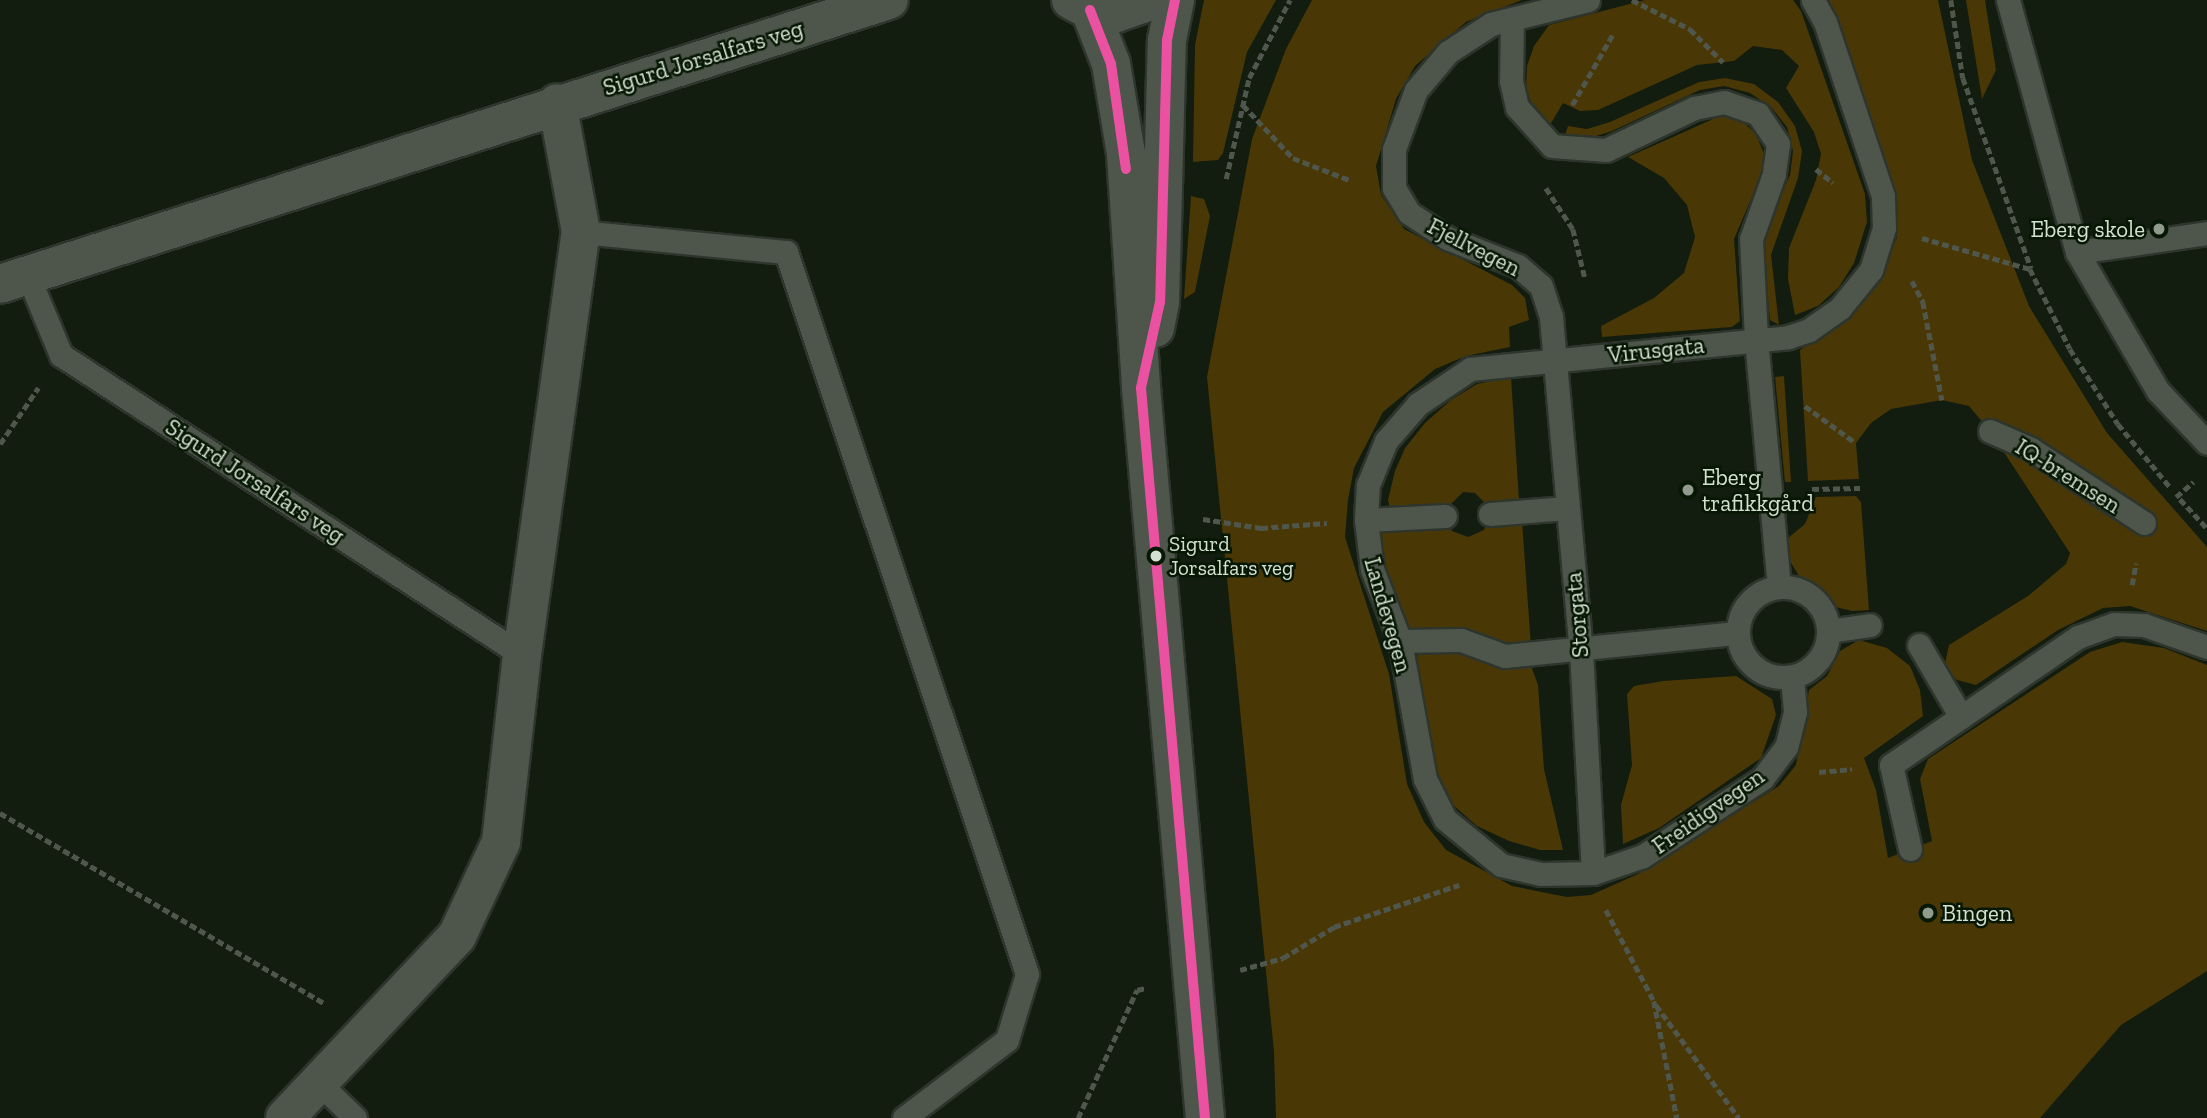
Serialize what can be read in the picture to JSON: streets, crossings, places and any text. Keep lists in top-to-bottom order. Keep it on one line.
{"streets":{"street":["Sigurd Jorsalfars veg"],"lane":["Fjellvegen","Virusgata","IQ-bremsen","Landevegen","Storgata","Freidigvegen"]},"crossings":[["Fjellvegen","Virusgata"],["Fjellvegen","Landevegen"],["Fjellvegen","Storgata"],["Virusgata","Landevegen"],["Virusgata","Storgata"],["Landevegen","Storgata"],["Landevegen","Freidigvegen"],["Storgata","Freidigvegen"]],"places":["Eberg skole","Eberg trafikkgård","Sigurd Jorsalfars veg","Bingen"]}
